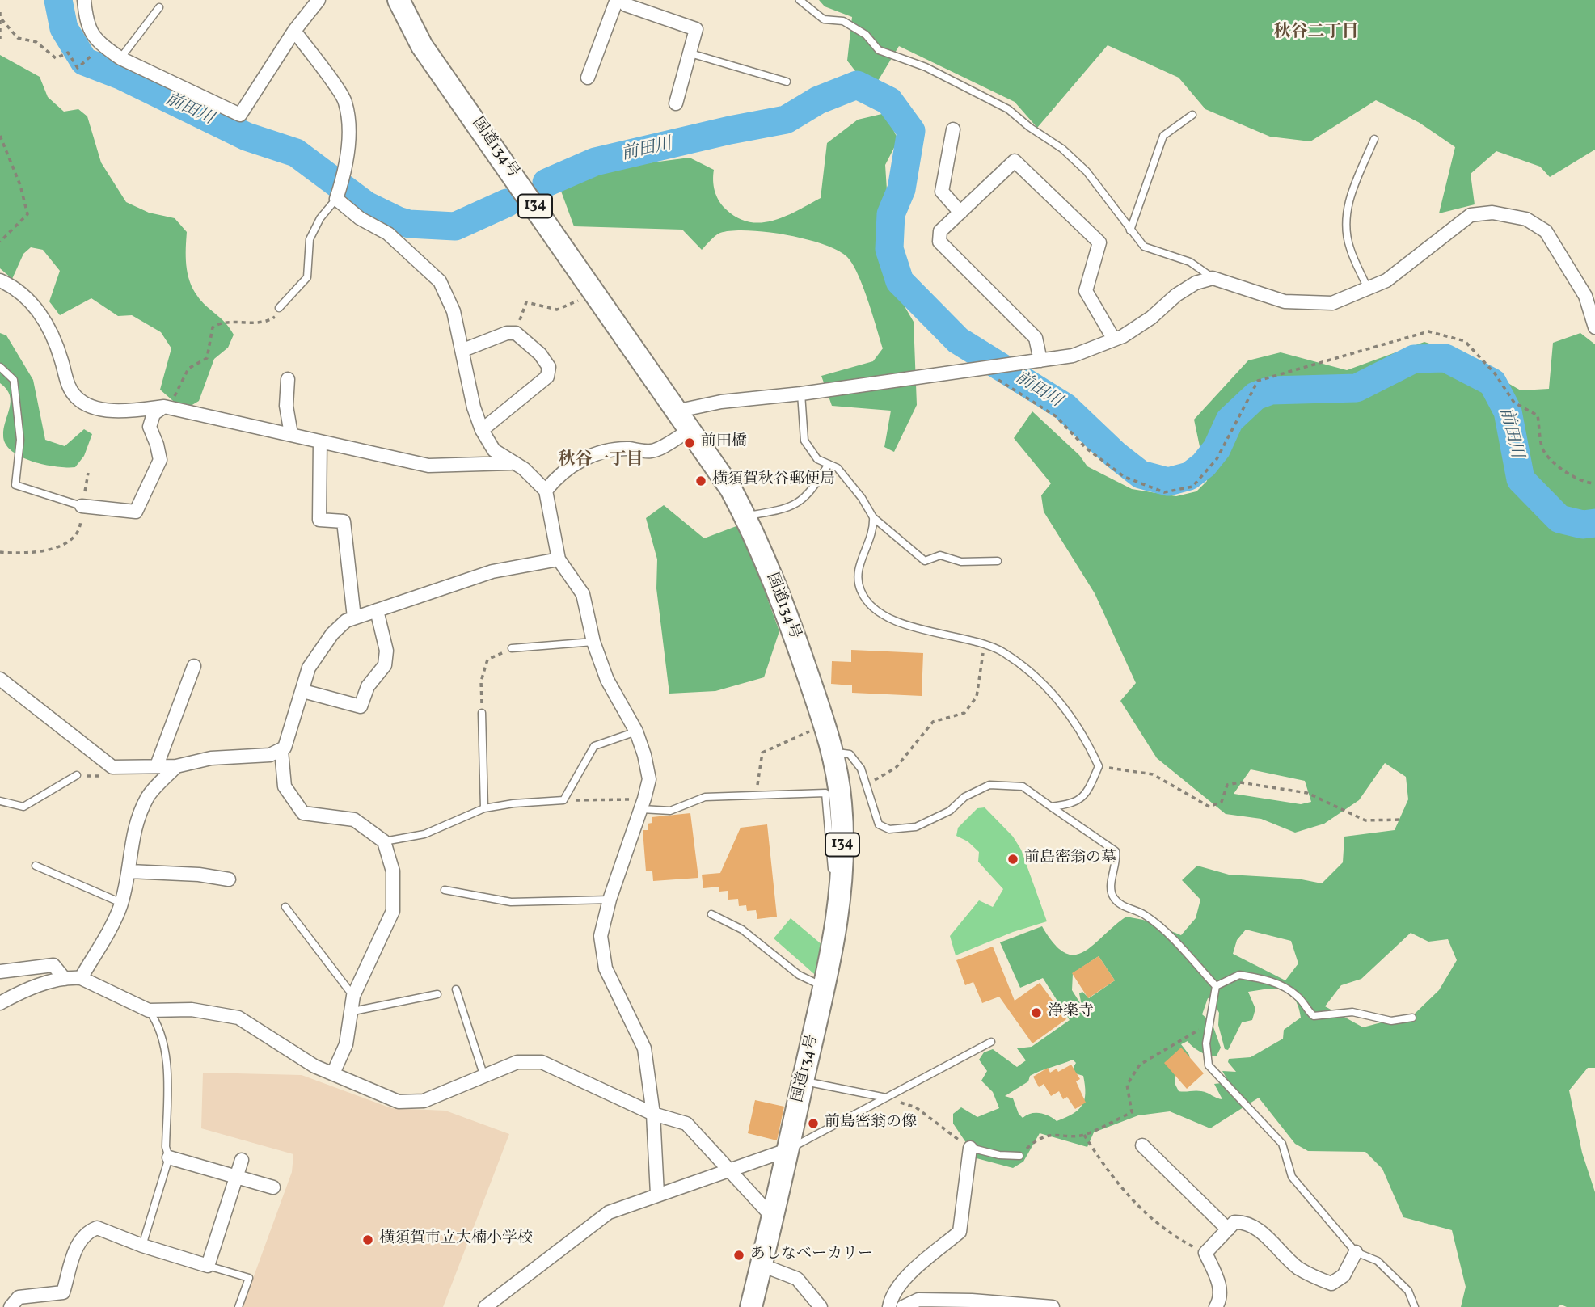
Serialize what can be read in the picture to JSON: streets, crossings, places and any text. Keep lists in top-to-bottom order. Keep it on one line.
{"streets":{"highway":["国道134号","134"]},"districts":["秋谷二丁目","秋谷一丁目"],"water":["前田川"],"places":["前田橋","横須賀秋谷郵便局","前島密翁の墓","浄楽寺","前島密翁の像","横須賀市立大楠小学校","あしなベーカリー"]}
